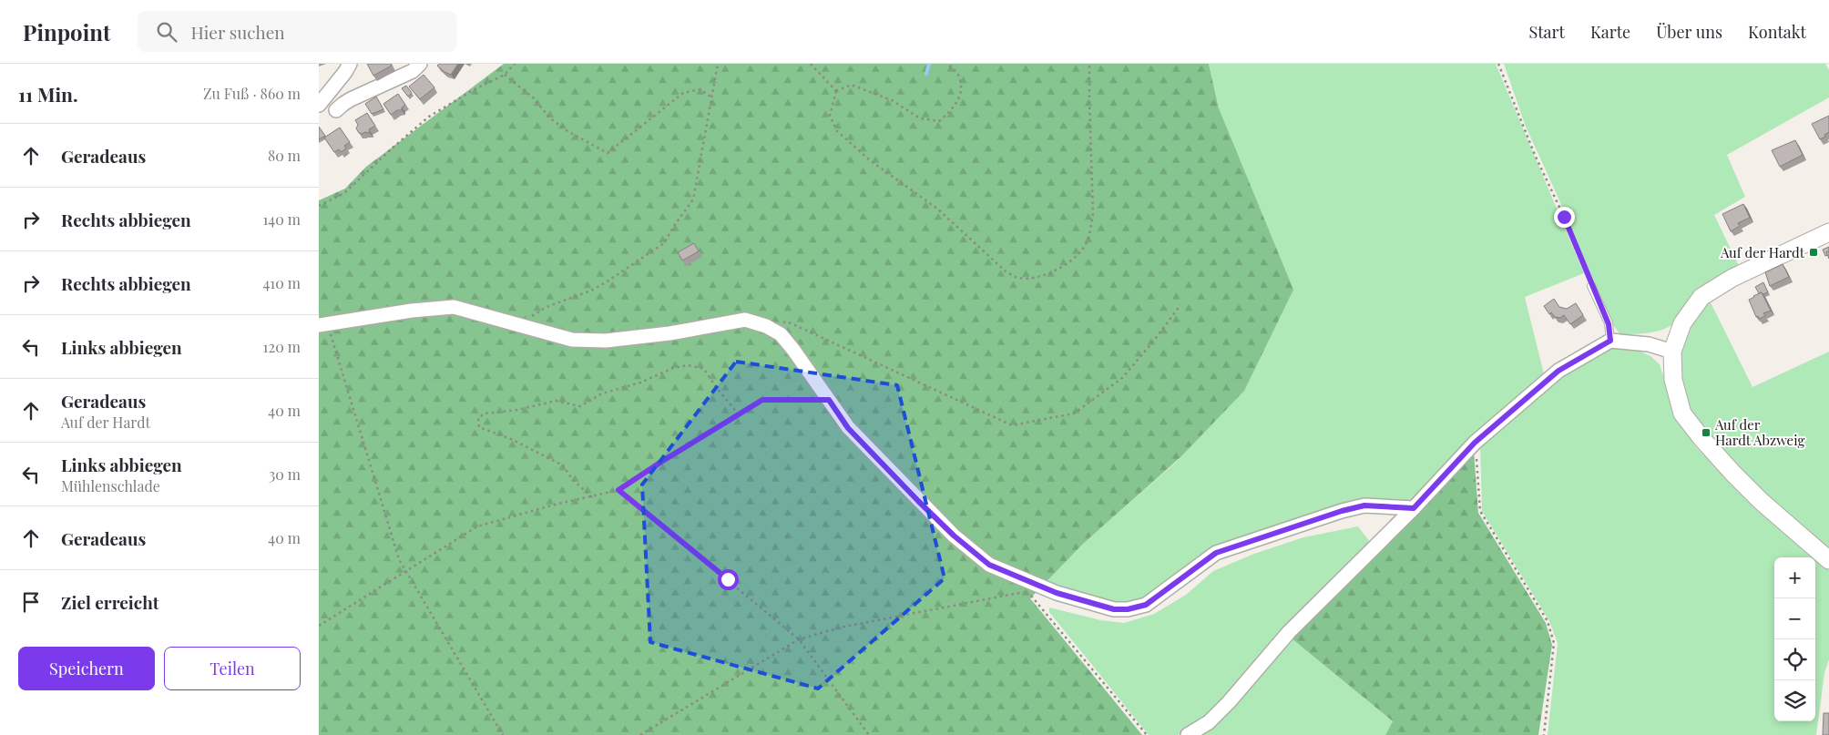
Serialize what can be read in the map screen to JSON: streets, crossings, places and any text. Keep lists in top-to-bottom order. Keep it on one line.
{"places":{"transit":["Auf der Hardt","Auf der Hardt Abzweig"]},"page":{"header":"Pinpoint","search":"Hier suchen","nav":["Start","Karte","Über uns","Kontakt"],"heading":["11 Min.","Zu Fuß · 860 m"],"list":[["Geradeaus","80 m"],["Rechts abbiegen","140 m"],["Rechts abbiegen","410 m"],["Links abbiegen","120 m"],["Geradeaus","Auf der Hardt","40 m"],["Links abbiegen","Mühlenschlade","30 m"],["Geradeaus","40 m"],"Ziel erreicht"],"map_buttons":["+","−"],"buttons":["Speichern","Teilen"]}}
